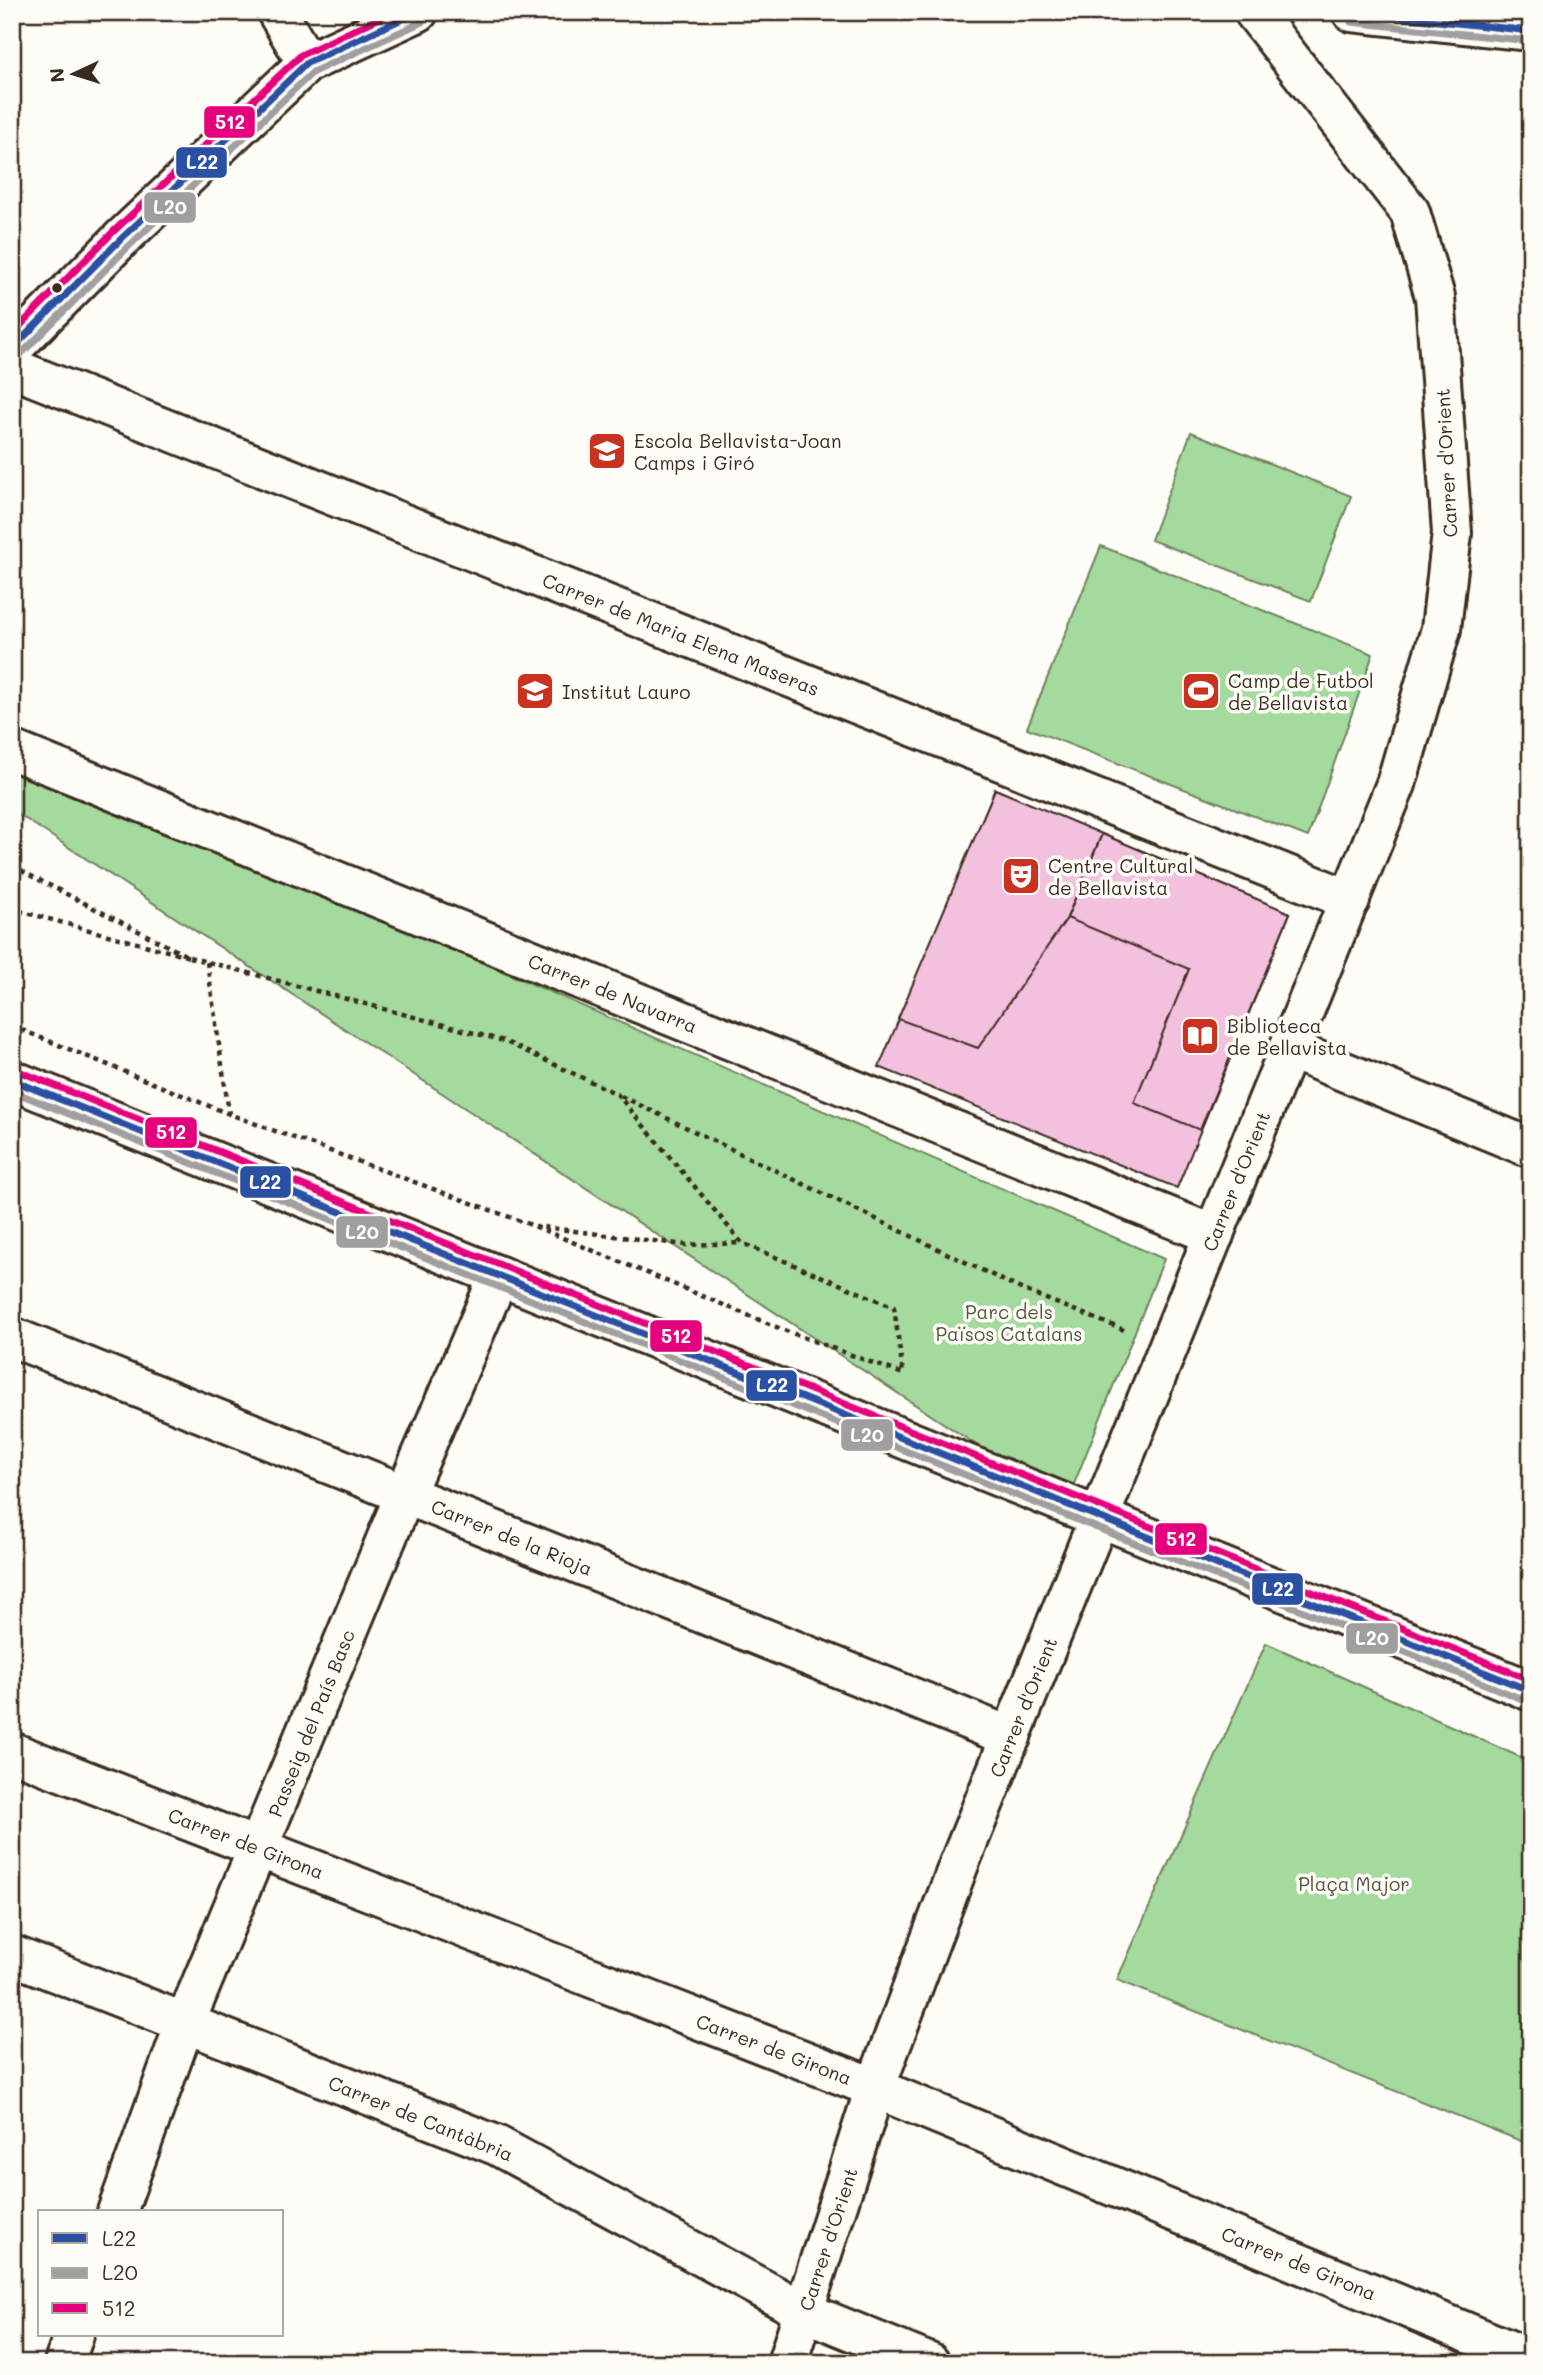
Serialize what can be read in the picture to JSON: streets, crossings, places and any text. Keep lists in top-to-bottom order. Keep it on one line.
{"streets":{"street":["Carrer d'Orient","Carrer de Maria Elena Maseras","Carrer de Navarra","Carrer de la Rioja","Passeig del País Basc","Carrer de Girona","Carrer de Cantàbria"]},"crossings":[["Carrer d'Orient","Carrer de Maria Elena Maseras"],["Carrer d'Orient","Carrer de Navarra"],["Carrer d'Orient","Carrer de la Rioja"],["Carrer d'Orient","Carrer de Girona"],["Carrer d'Orient","Carrer de Cantàbria"],["Carrer de la Rioja","Passeig del País Basc"],["Passeig del País Basc","Carrer de Girona"],["Passeig del País Basc","Carrer de Cantàbria"]],"parks":["Parc dels Països Catalans","Plaça Major"],"places":{"school or university":["Escola Bellavista-Joan Camps i Giró","Institut Lauro"],"sports":["Camp de Futbol de Bellavista"],"theatre":["Centre Cultural de Bellavista"],"library":["Biblioteca de Bellavista"]},"lines":["transit line L22","transit line 512","transit line L20"],"legend":["L22","L20","512"],"north":"left"}
